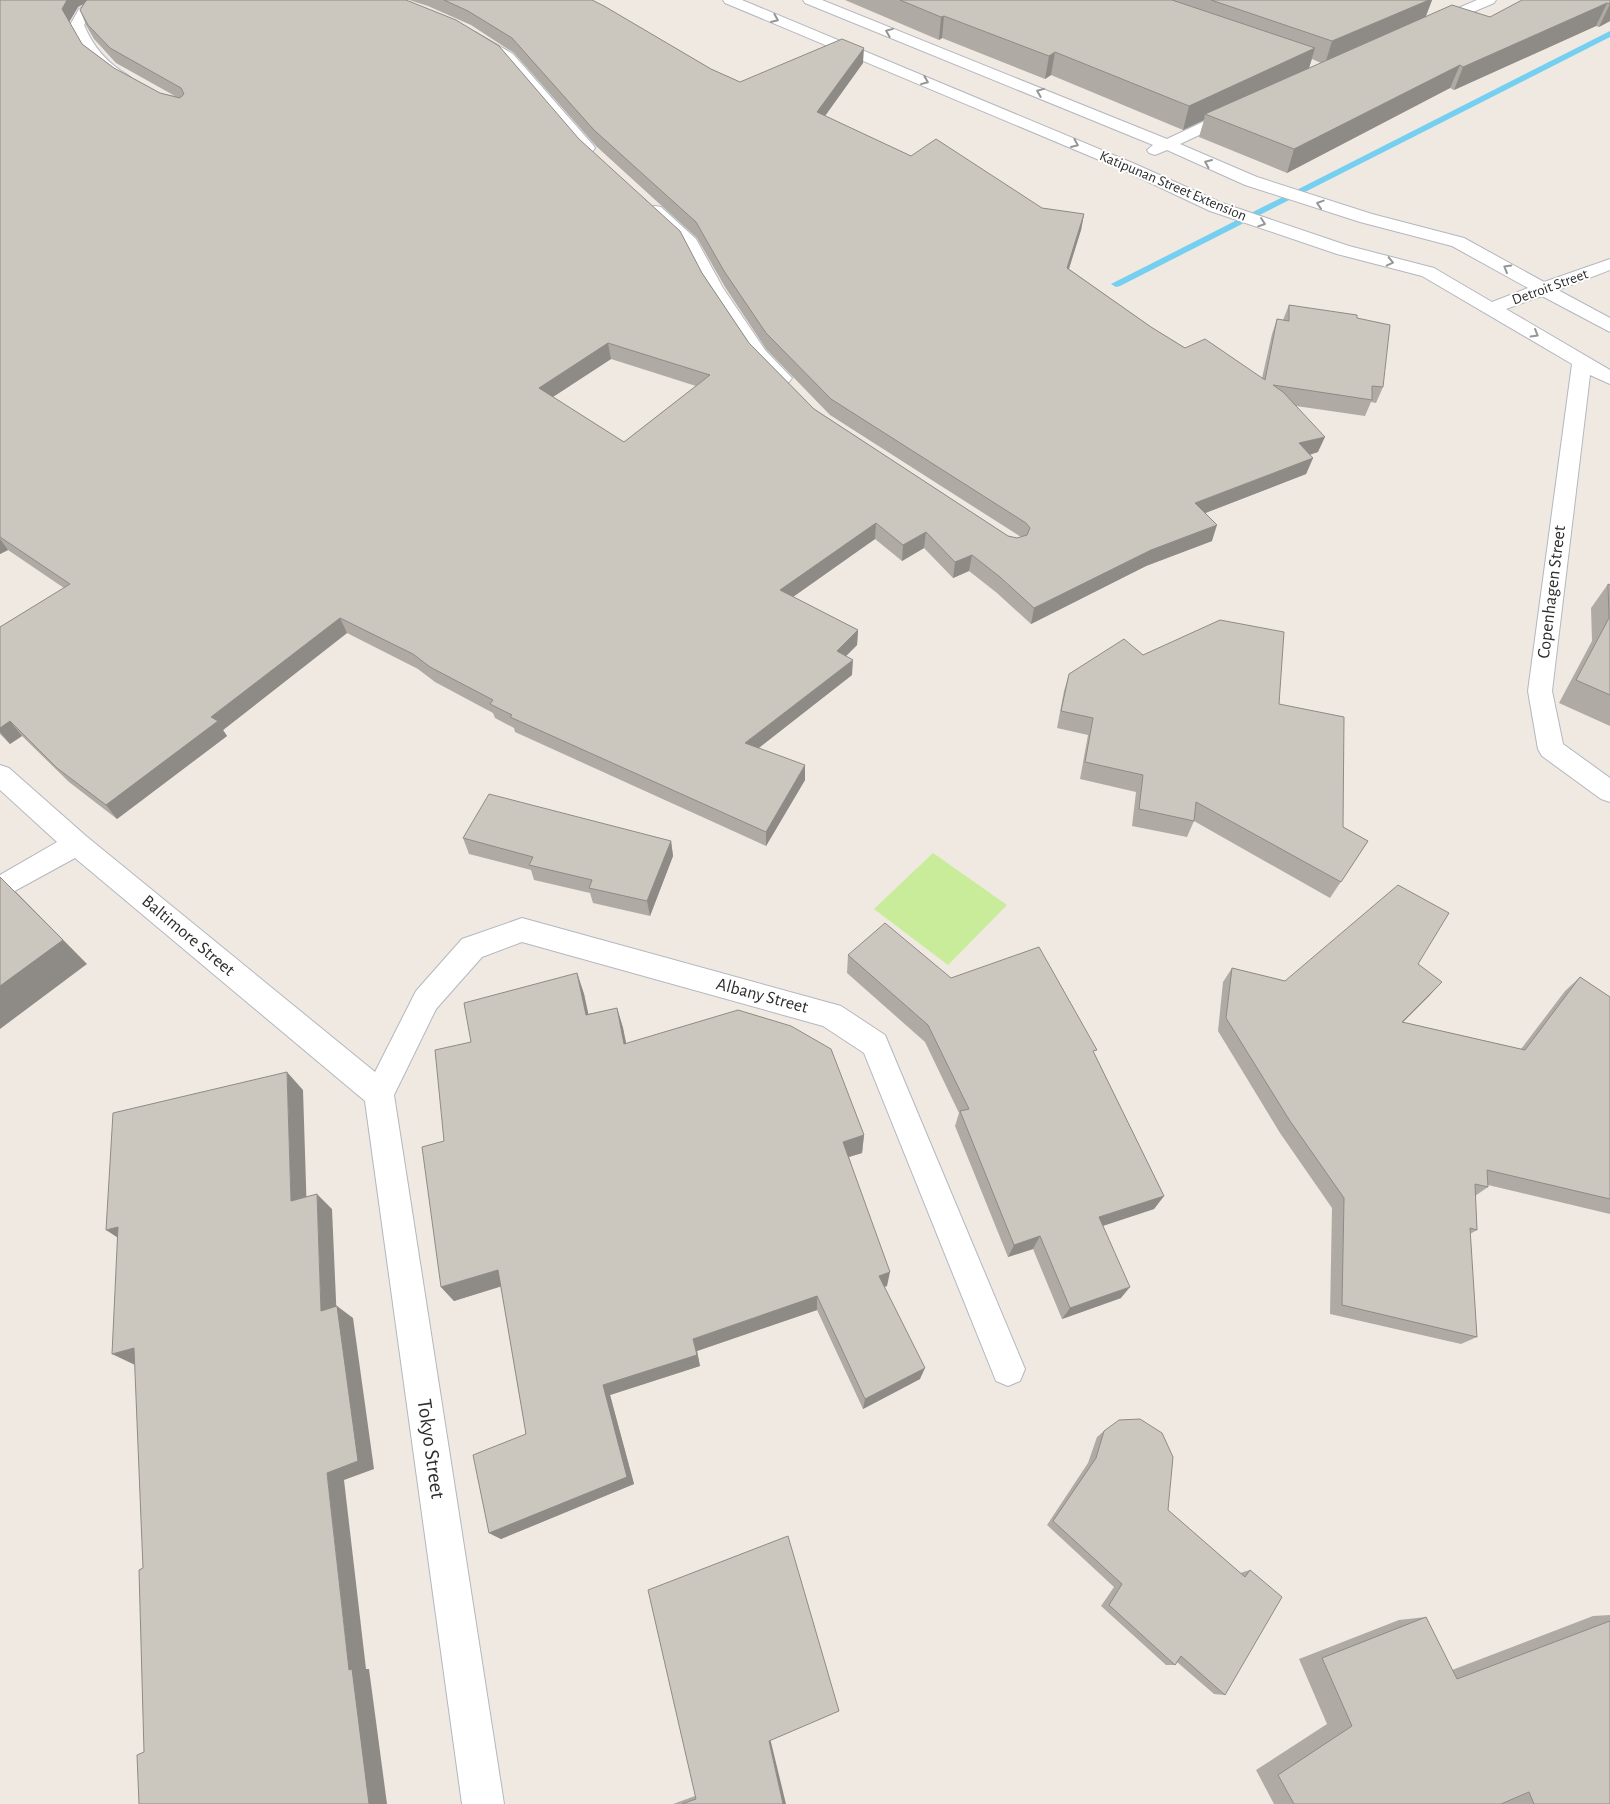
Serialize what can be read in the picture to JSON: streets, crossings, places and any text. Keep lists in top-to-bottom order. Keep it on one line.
{"streets":{"street":["Katipunan Street Extension","Detroit Street","Copenhagen Street","Baltimore Street","Albany Street","Tokyo Street"]},"crossings":[["Katipunan Street Extension","Detroit Street"],["Katipunan Street Extension","Copenhagen Street"],["Baltimore Street","Albany Street"],["Baltimore Street","Tokyo Street"],["Albany Street","Tokyo Street"]]}
